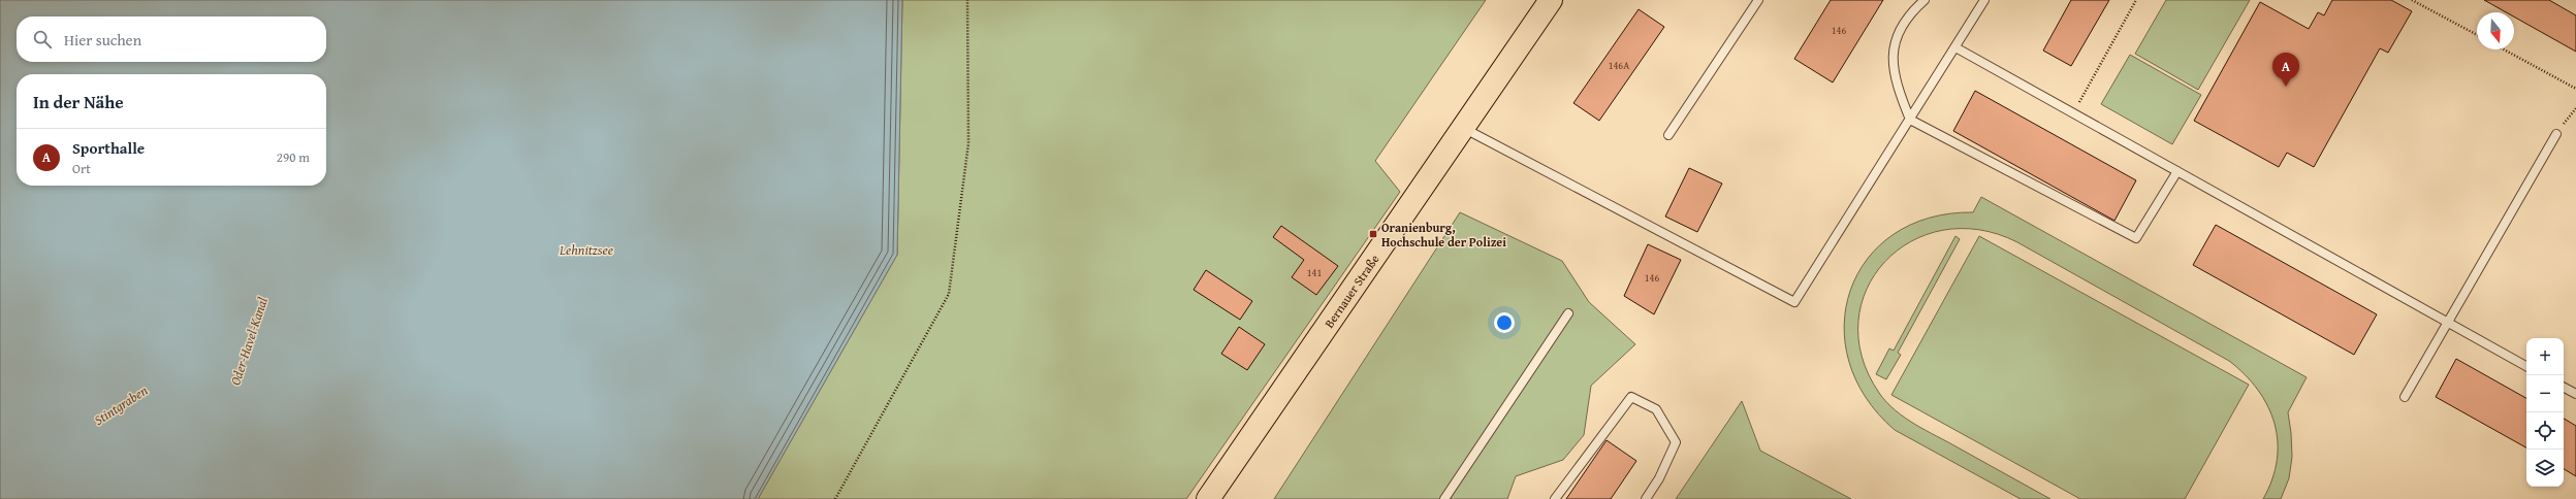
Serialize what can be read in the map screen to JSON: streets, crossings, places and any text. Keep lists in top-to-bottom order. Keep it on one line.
{"streets":{"main road":["Bernauer Straße"]},"water":["Lehnitzsee","Oder-Havel-Kanal","Stintgraben"],"places":{"transit":["Oranienburg, Hochschule der Polizei"]},"house_numbers":["146","146A","141","146"],"north":"bottom","page":{"search":"Hier suchen","pins":"A","heading":"In der Nähe","list":[{"mark":"A","name":"Sporthalle","note":"Ort","value":"290 m"}],"map_buttons":["+","−"]}}
